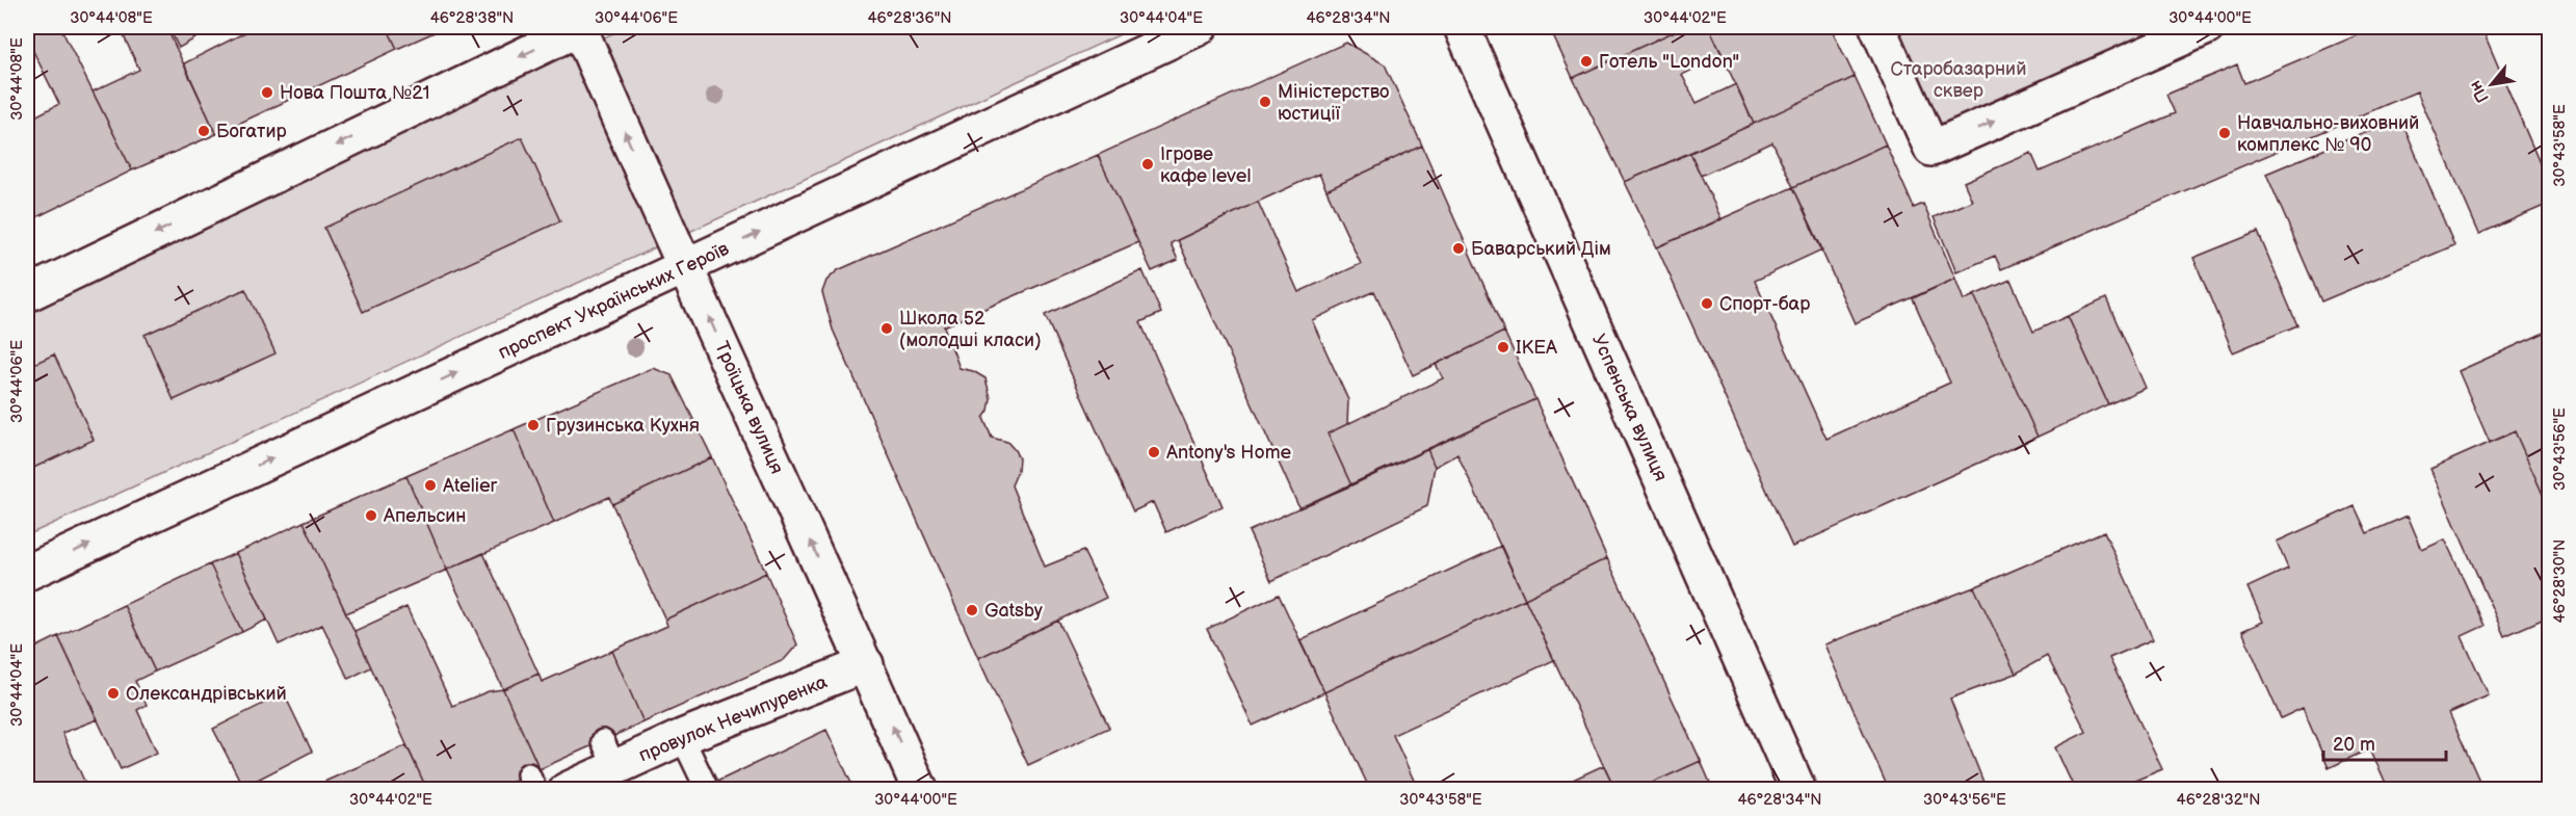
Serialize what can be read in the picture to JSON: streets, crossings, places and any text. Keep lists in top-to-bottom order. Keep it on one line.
{"streets":{"street":["проспект Українських Героїв","Троїцька вулиця","Успенська вулиця","провулок Нечипуренка"]},"crossings":[["проспект Українських Героїв","Троїцька вулиця"],["Троїцька вулиця","провулок Нечипуренка"]],"one_way":["Троїцька вулиця"],"parks":["Старобазарний сквер"],"places":["Готель \"London\"","Нова Пошта №21","Міністерство юстиції","Богатир","Навчально-виховний комплекс № 90","Ігрове кафе level","Баварський Дім","Спорт-бар","Школа 52 (молодші класи)","IKEA","Грузинська Кухня","Antony's Home","Atelier","Апельсин","Gatsby","Олександрівський"],"scale_bar":"20 m","north":"bottom left","coordinates":["30°44'08\"E","46°28'38\"N","30°44'06\"E","46°28'36\"N","30°44'04\"E","46°28'34\"N","30°44'02\"E","30°44'00\"E","30°43'58\"E","30°43'56\"E","46°28'30\"N","46°28'32\"N"]}
